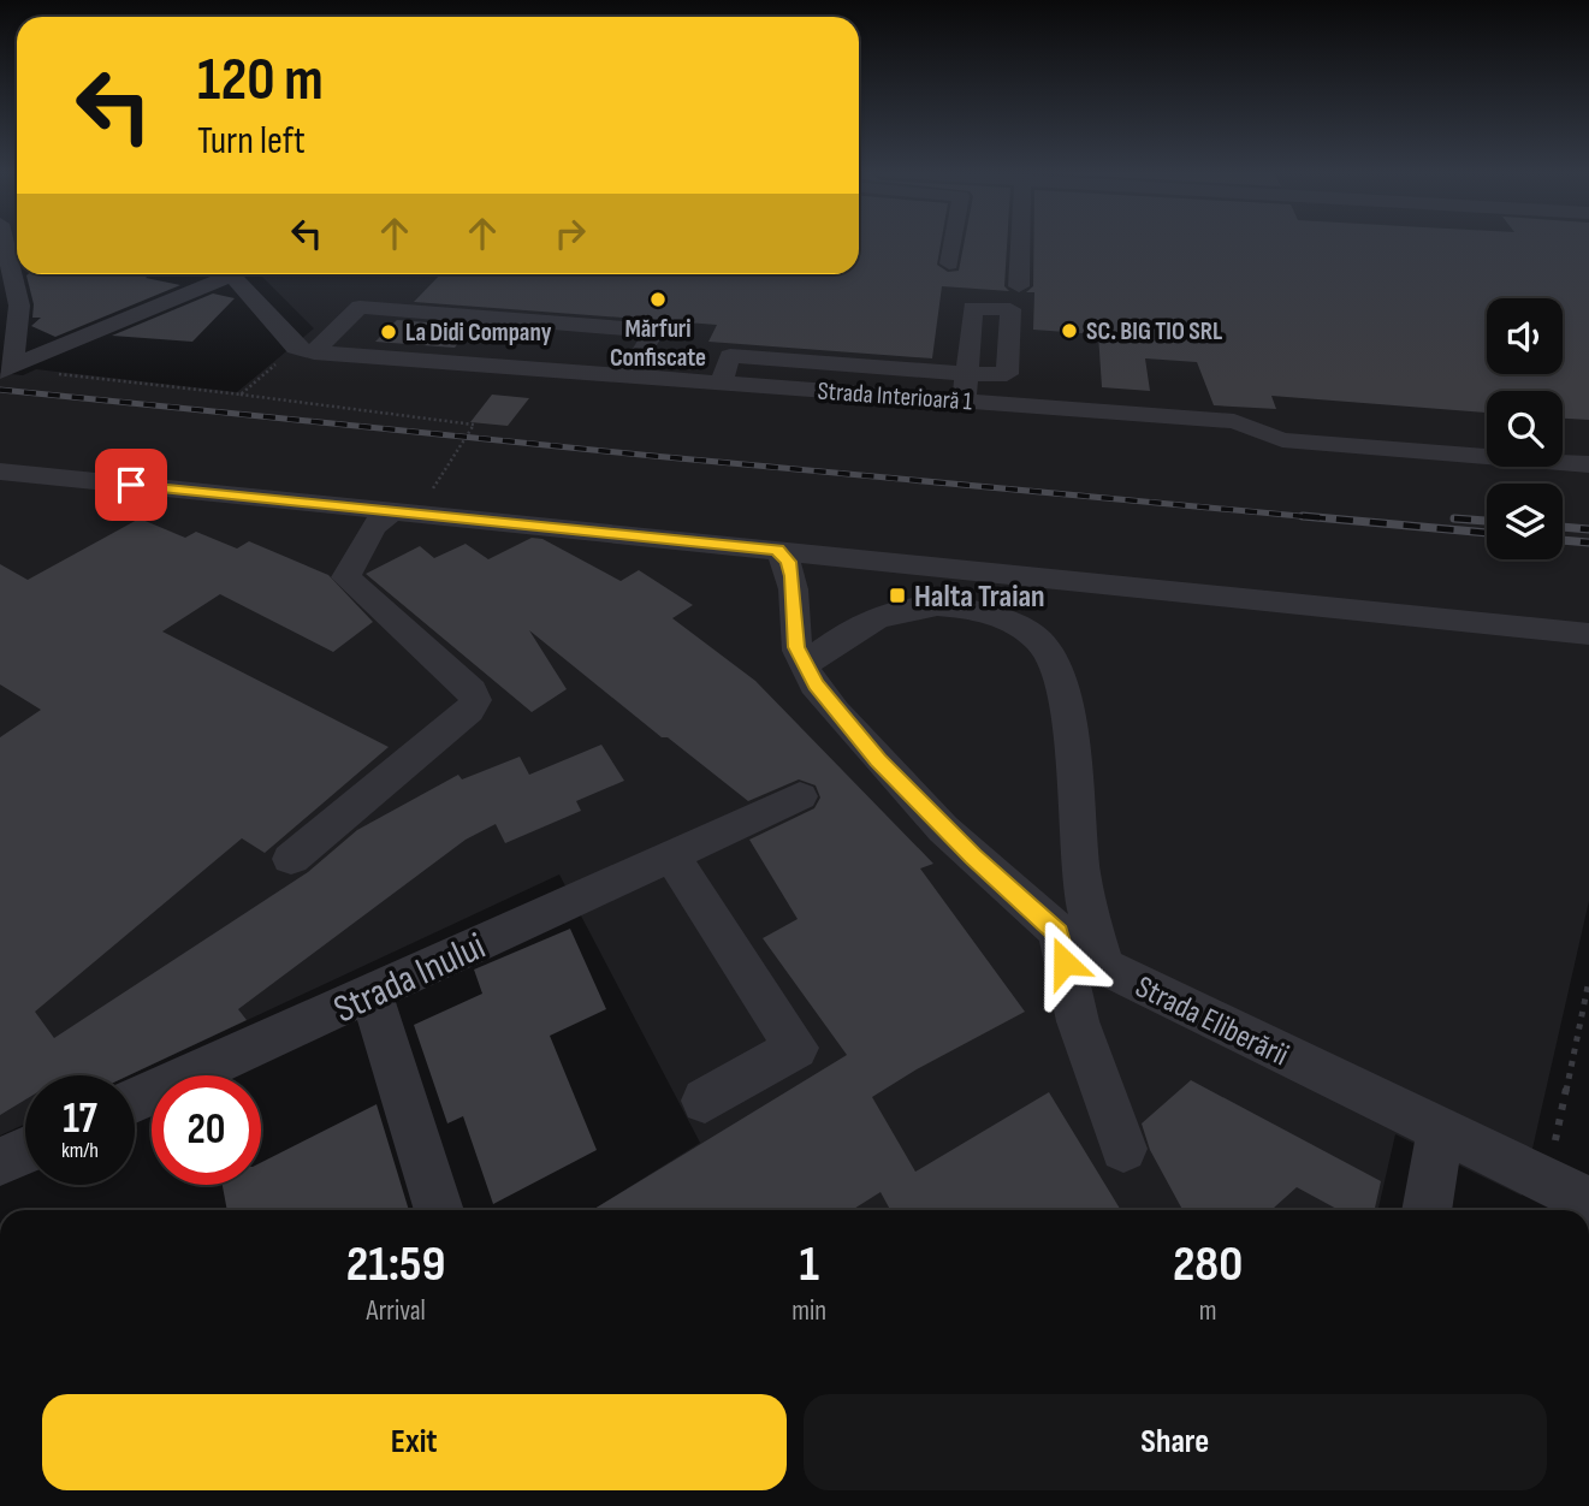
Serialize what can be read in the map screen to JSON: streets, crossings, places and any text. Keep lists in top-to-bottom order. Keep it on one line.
{"streets":{"street":["Strada Interioară 1","Strada Inului","Strada Eliberării"]},"places":{"other":["Mărfuri Confiscate","SC. BIG TIO SRL","La Didi Company"],"transit":["Halta Traian"]},"page":{"turn":["120 m","Turn left"],"speed":"17 km/h","limit":"20","eta":["21:59","Arrival","1","min","280","m"],"buttons":["Exit","Share"]}}
